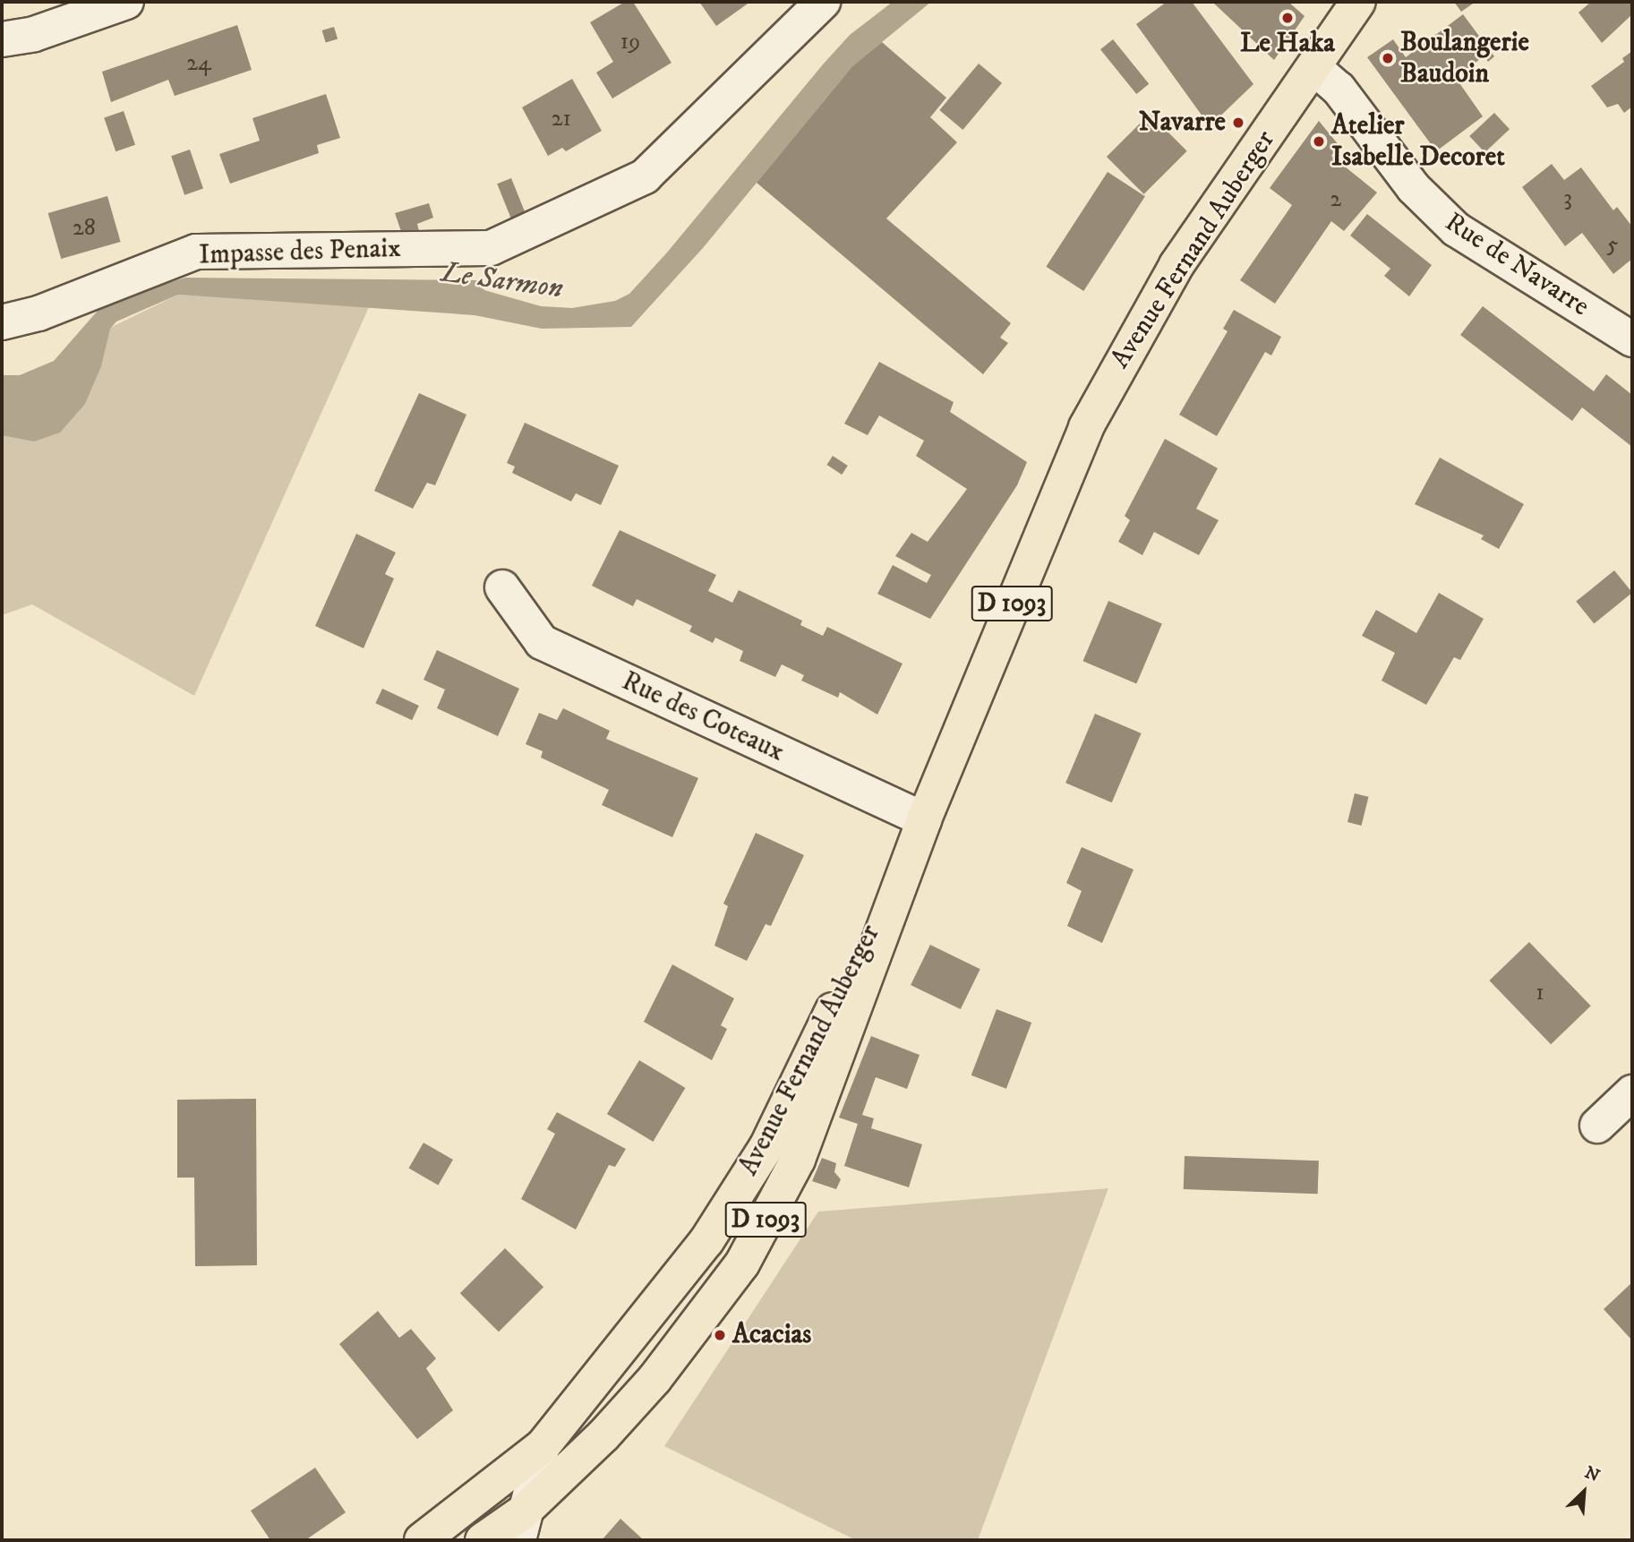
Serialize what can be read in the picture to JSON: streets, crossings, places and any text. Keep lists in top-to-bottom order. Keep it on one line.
{"streets":{"main road":["Avenue Fernand Auberger","D 1093"],"street":["Impasse des Penaix","Rue de Navarre","Rue des Coteaux"]},"crossings":[["Avenue Fernand Auberger","Rue de Navarre"],["Avenue Fernand Auberger","D 1093"],["Avenue Fernand Auberger","Rue des Coteaux"],["Rue de Navarre","D 1093"]],"water":["Le Sarmon"],"places":["Le Haka","Boulangerie Baudoin","Navarre","Atelier Isabelle Decoret","Acacias"],"house_numbers":["19","24","21","3","2","28","5","1"],"north":"top right"}
